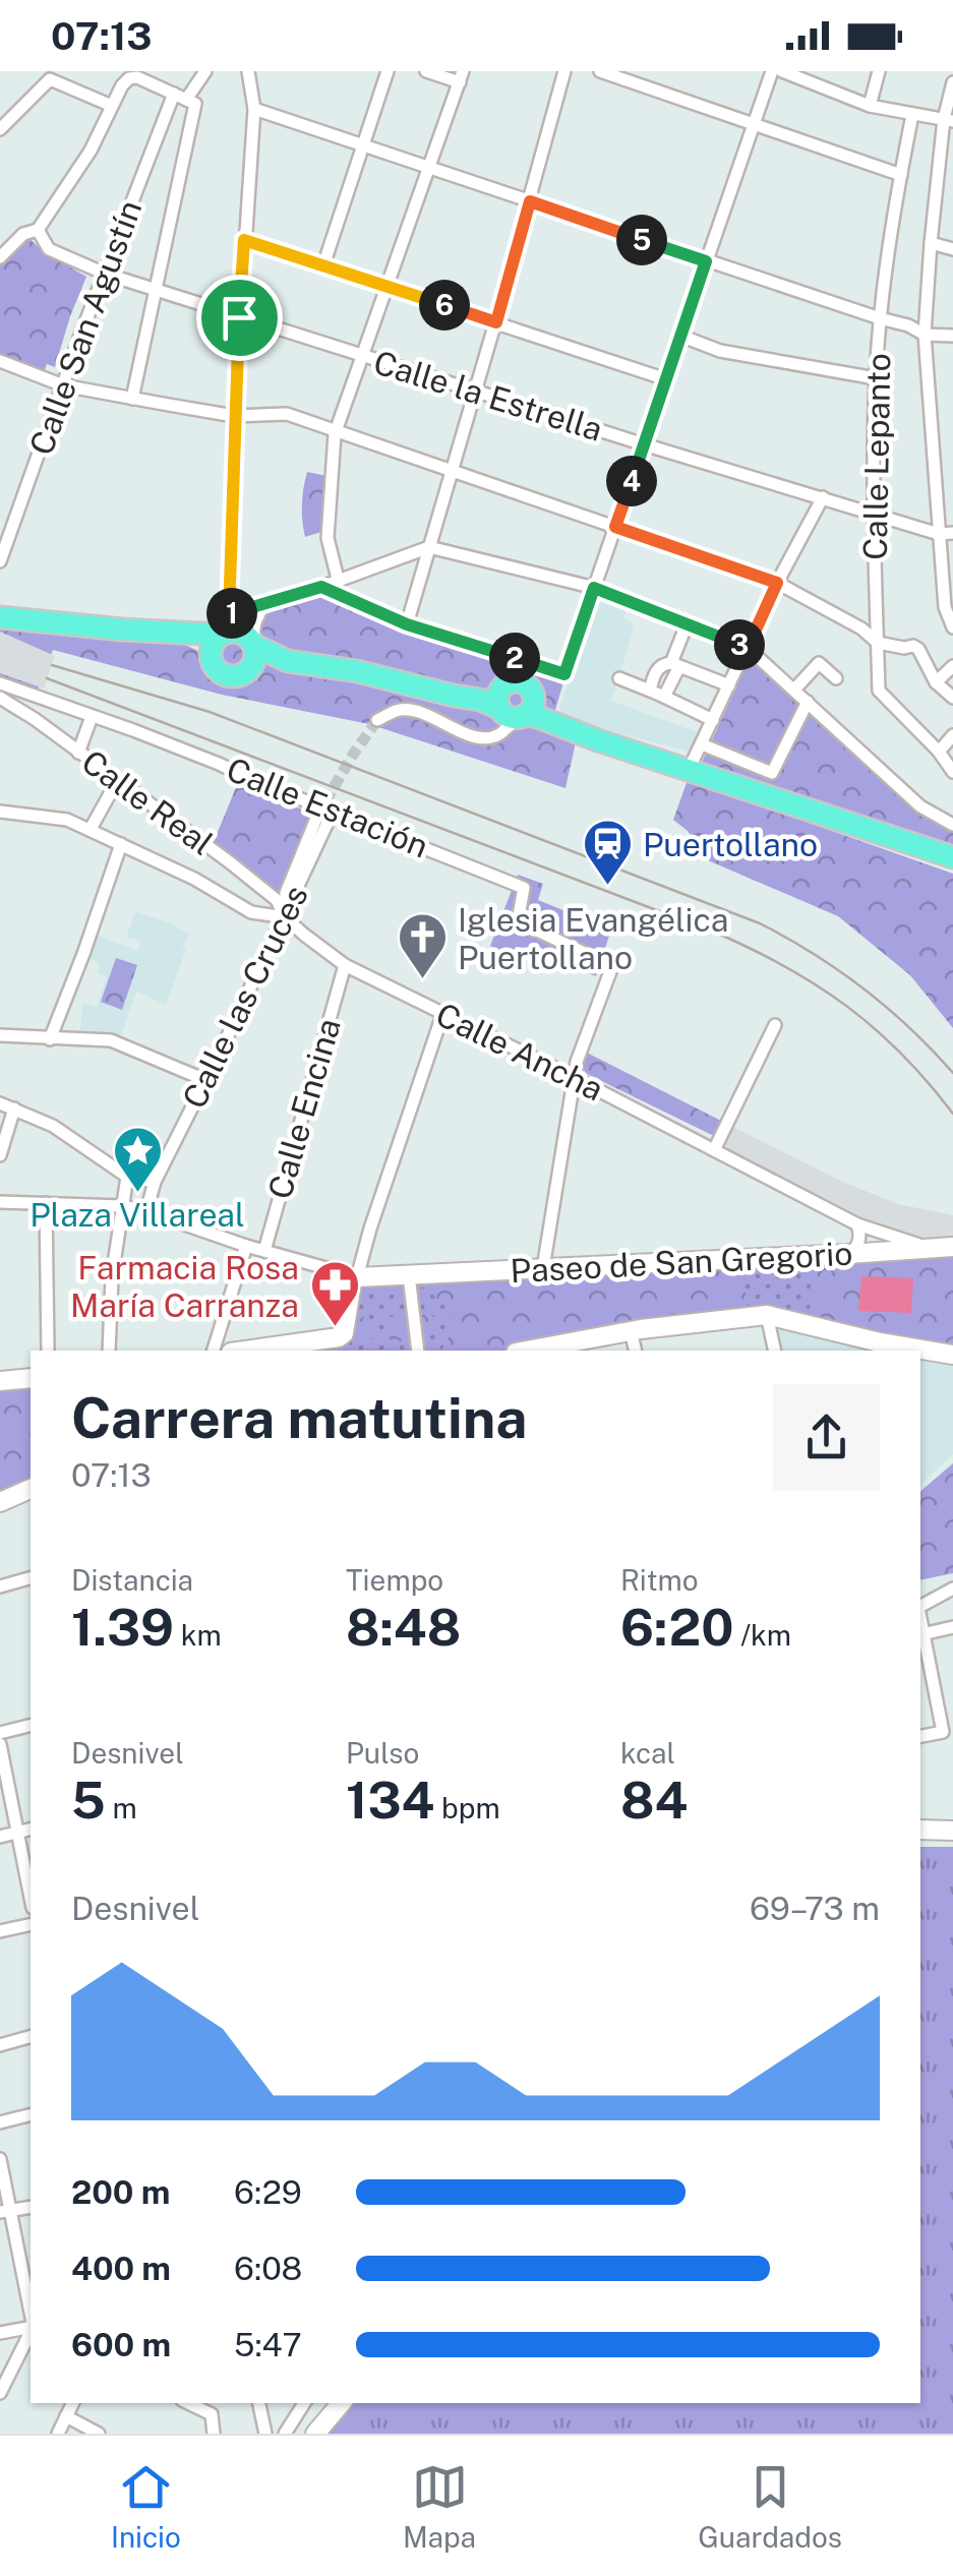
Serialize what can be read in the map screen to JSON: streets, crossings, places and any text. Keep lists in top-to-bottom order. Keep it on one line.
{"streets":{"main road":["Paseo de San Gregorio"],"street":["Calle San Agustín","Calle la Estrella","Calle Lepanto","Calle Real","Calle Estación","Calle las Cruces","Calle Ancha","Calle Encina"]},"crossings":[["Calle San Agustín","Calle la Estrella"],["Calle la Estrella","Calle Lepanto"],["Calle Real","Calle las Cruces"],["Calle Real","Calle Ancha"],["Calle Estación","Calle las Cruces"],["Calle Estación","Calle Ancha"],["Calle las Cruces","Calle Ancha"],["Calle Ancha","Calle Encina"],["Calle Ancha","Paseo de San Gregorio"]],"places":{"station":["Puertollano"],"church":["Iglesia Evangélica Puertollano"],"place":["Plaza Villareal"],"pharmacy":["Farmacia Rosa María Carranza"]},"page":{"status":"07:13","pins":["5","6","4","1","3","2"],"heading":["Carrera matutina","07:13"],"stats":[["Distancia","1.39 km"],["Tiempo","8:48"],["Ritmo","6:20 /km"],["Desnivel","5 m"],["Pulso","134 bpm"],["kcal","84"]],"chart":["Desnivel","69–73 m"],"list":[{"name":"200 m","note":"6:29"},{"name":"400 m","note":"6:08"},{"name":"600 m","note":"5:47"}],"tabs":["Inicio","Mapa","Guardados"]}}
